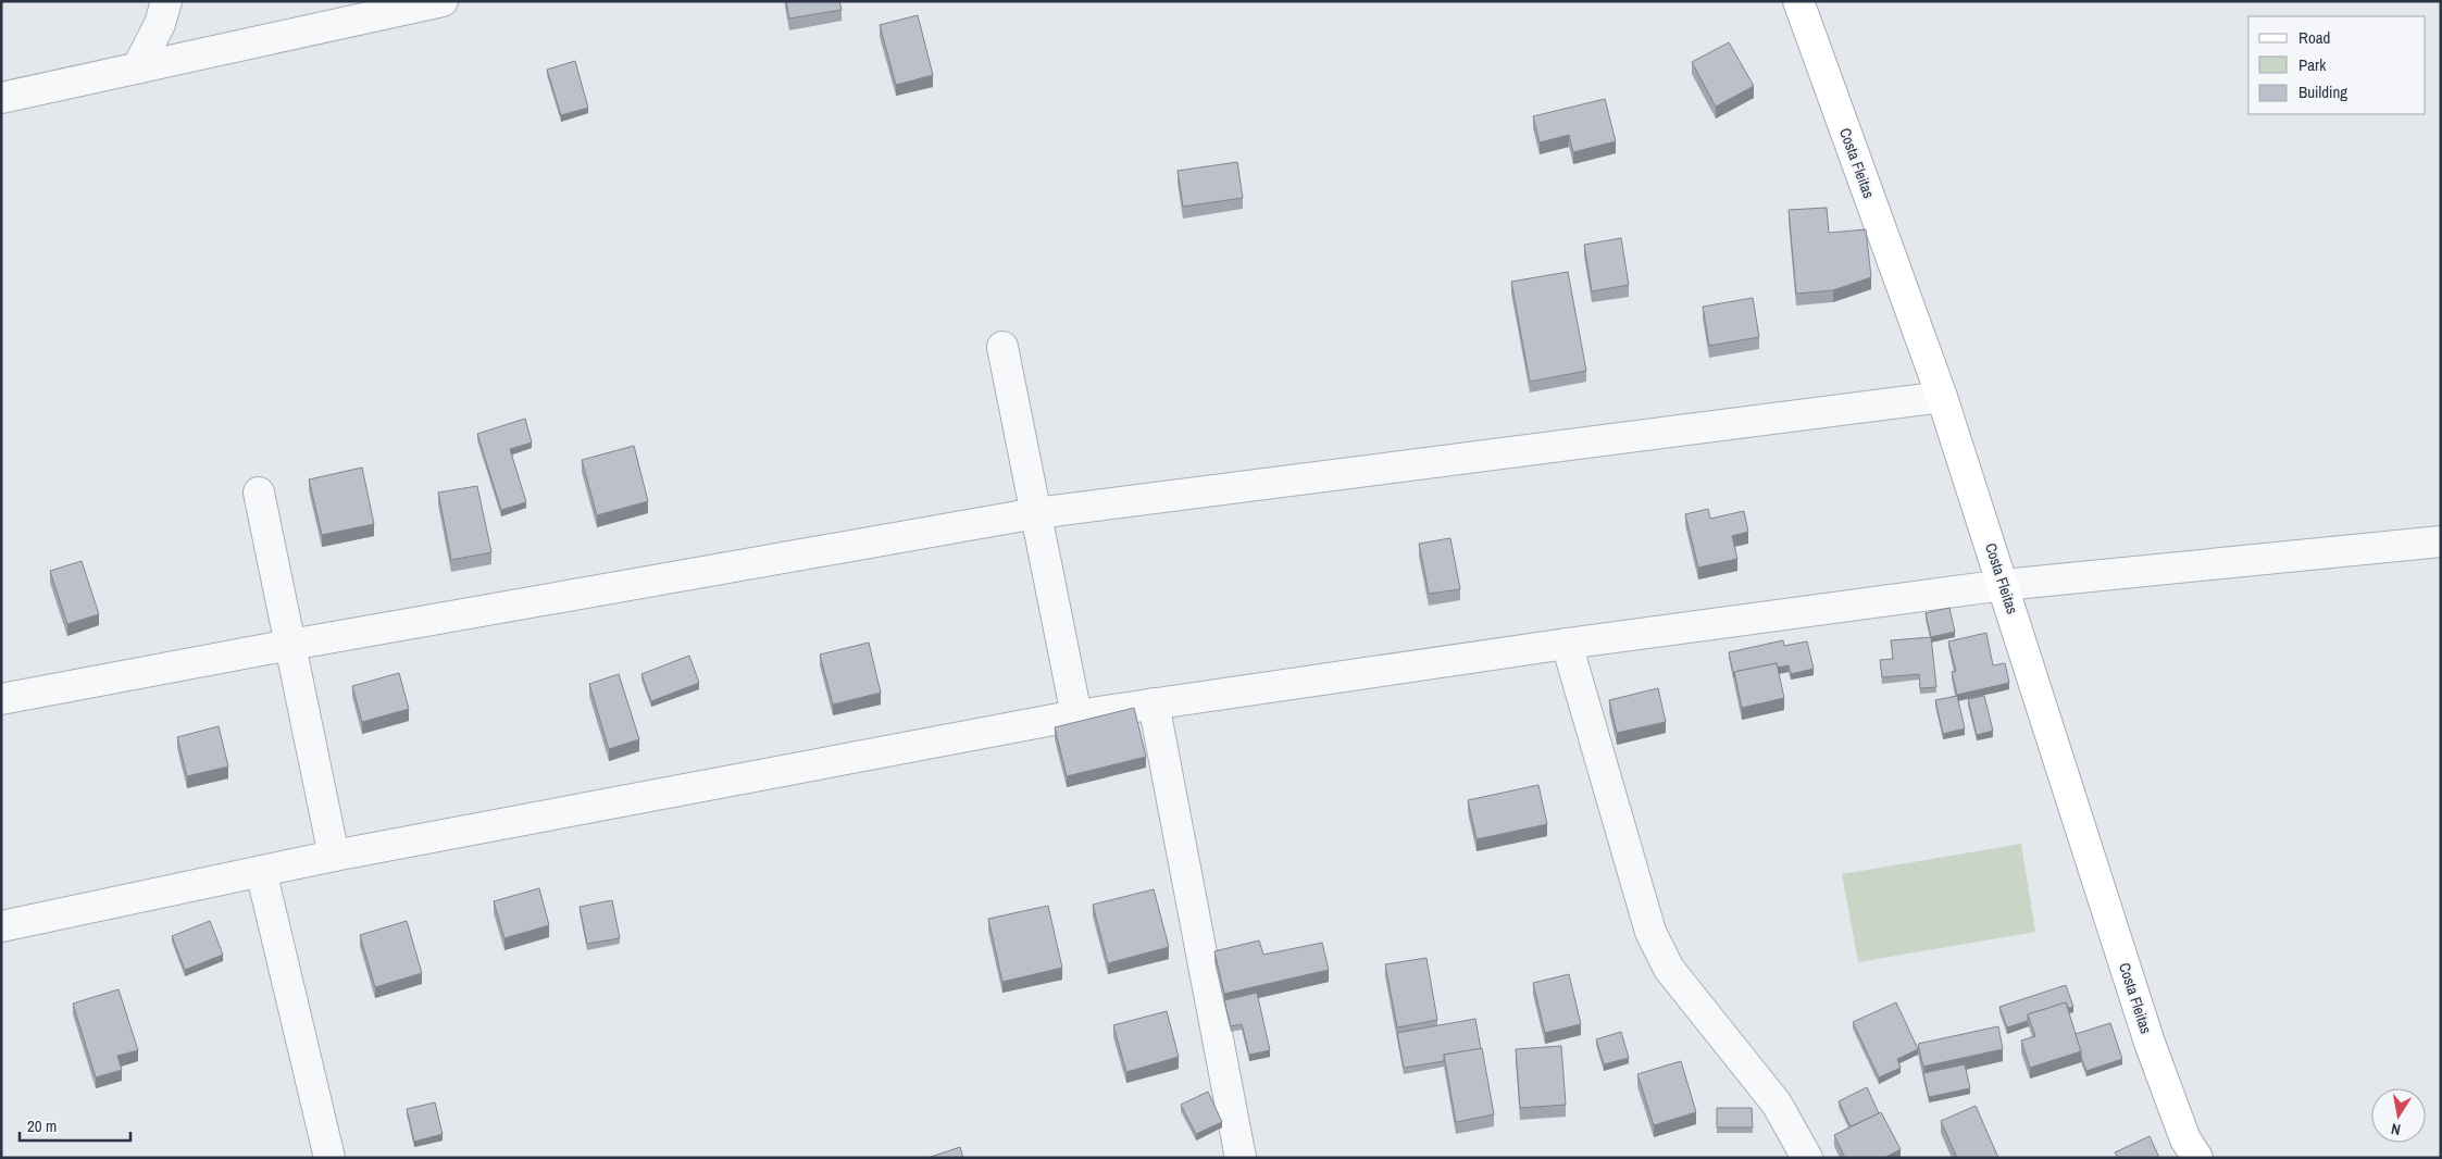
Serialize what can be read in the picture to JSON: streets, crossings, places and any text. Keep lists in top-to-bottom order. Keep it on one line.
{"streets":{"main road":["Costa Fleitas"]},"legend":["Road","Park","Building"],"scale_bar":"20 m","north":"bottom"}
